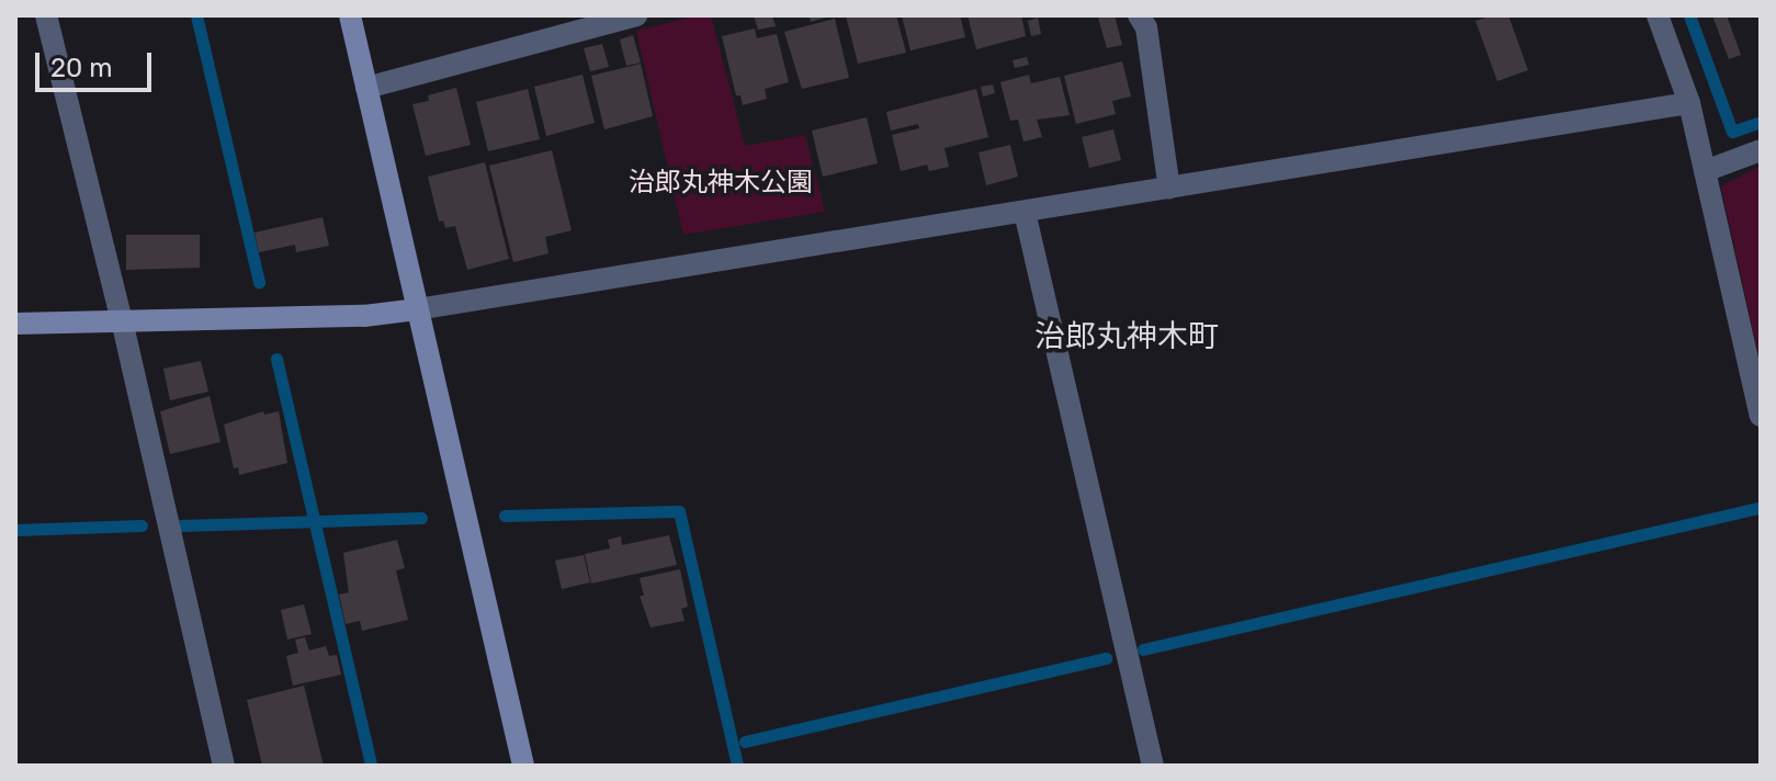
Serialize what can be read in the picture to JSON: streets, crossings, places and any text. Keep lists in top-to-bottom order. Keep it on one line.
{"districts":["治郎丸神木町"],"parks":["治郎丸神木公園"],"scale_bar":"20 m"}
